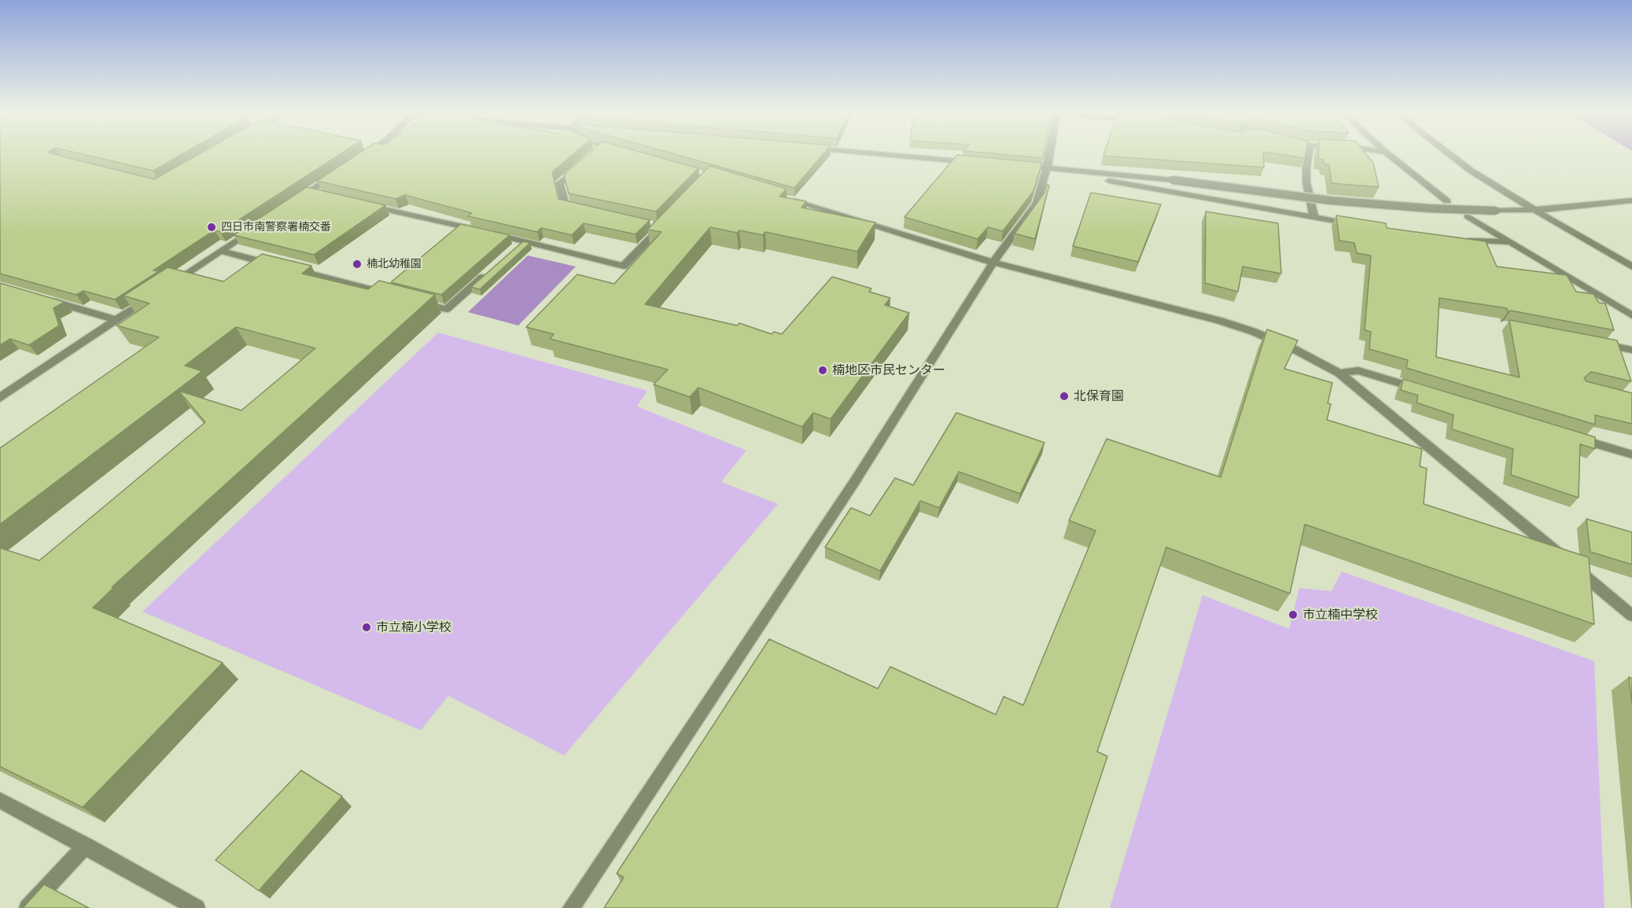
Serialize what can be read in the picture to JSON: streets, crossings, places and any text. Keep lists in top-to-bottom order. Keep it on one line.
{"places":["四日市南警察署楠交番","楠北幼稚園","楠地区市民センター","北保育園","市立楠中学校","市立楠小学校"]}
